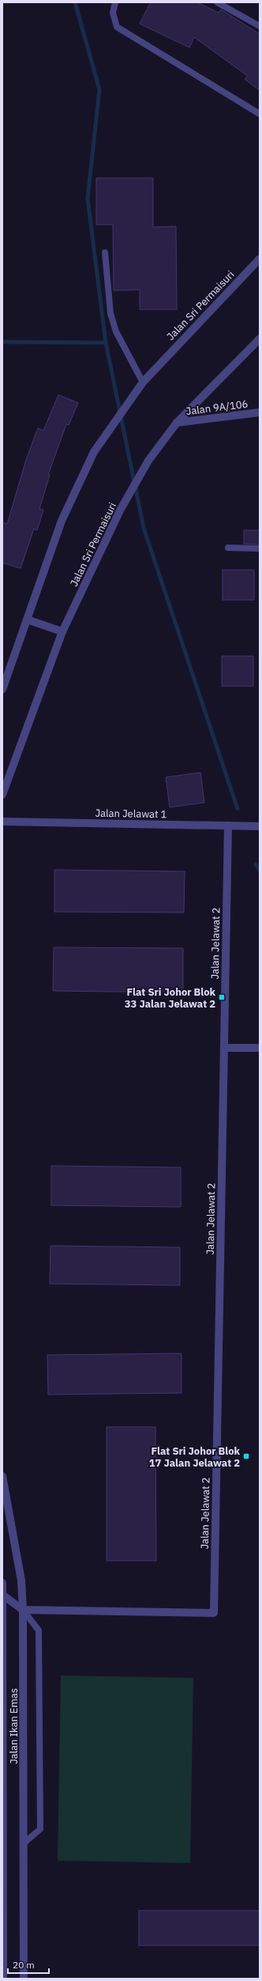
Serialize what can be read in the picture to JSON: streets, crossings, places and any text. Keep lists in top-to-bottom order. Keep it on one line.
{"streets":{"street":["Jalan Sri Permaisuri","Jalan 9A/106","Jalan Jelawat 1","Jalan Jelawat 2","Jalan Ikan Emas"]},"crossings":[["Jalan Sri Permaisuri","Jalan 9A/106"],["Jalan Jelawat 1","Jalan Jelawat 2"],["Jalan Jelawat 2","Jalan Ikan Emas"]],"places":{"transit":["Flat Sri Johor Blok 33 Jalan Jelawat 2","Flat Sri Johor Blok 17 Jalan Jelawat 2"]},"scale_bar":"20 m"}
